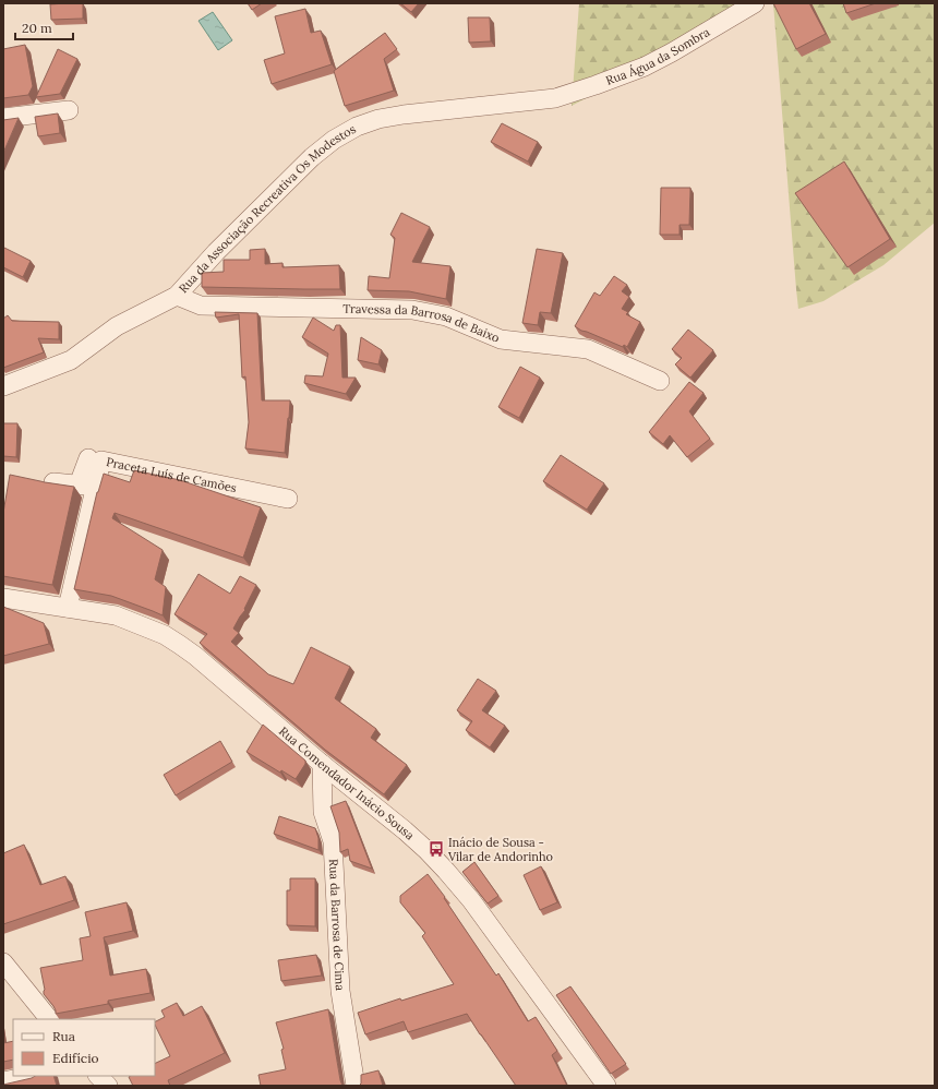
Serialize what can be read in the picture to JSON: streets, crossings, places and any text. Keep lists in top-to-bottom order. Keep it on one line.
{"streets":{"street":["Rua Água da Sombra","Rua da Associação Recreativa Os Modestos","Travessa da Barrosa de Baixo","Praceta Luís de Camões","Rua Comendador Inácio Sousa","Rua da Barrosa de Cima"]},"crossings":[["Rua Água da Sombra","Rua da Associação Recreativa Os Modestos"],["Rua da Associação Recreativa Os Modestos","Travessa da Barrosa de Baixo"],["Praceta Luís de Camões","Rua Comendador Inácio Sousa"],["Rua Comendador Inácio Sousa","Rua da Barrosa de Cima"]],"places":{"bus stop":["Inácio de Sousa - Vilar de Andorinho"]},"legend":["Rua","Edifício"],"scale_bar":"20 m"}
